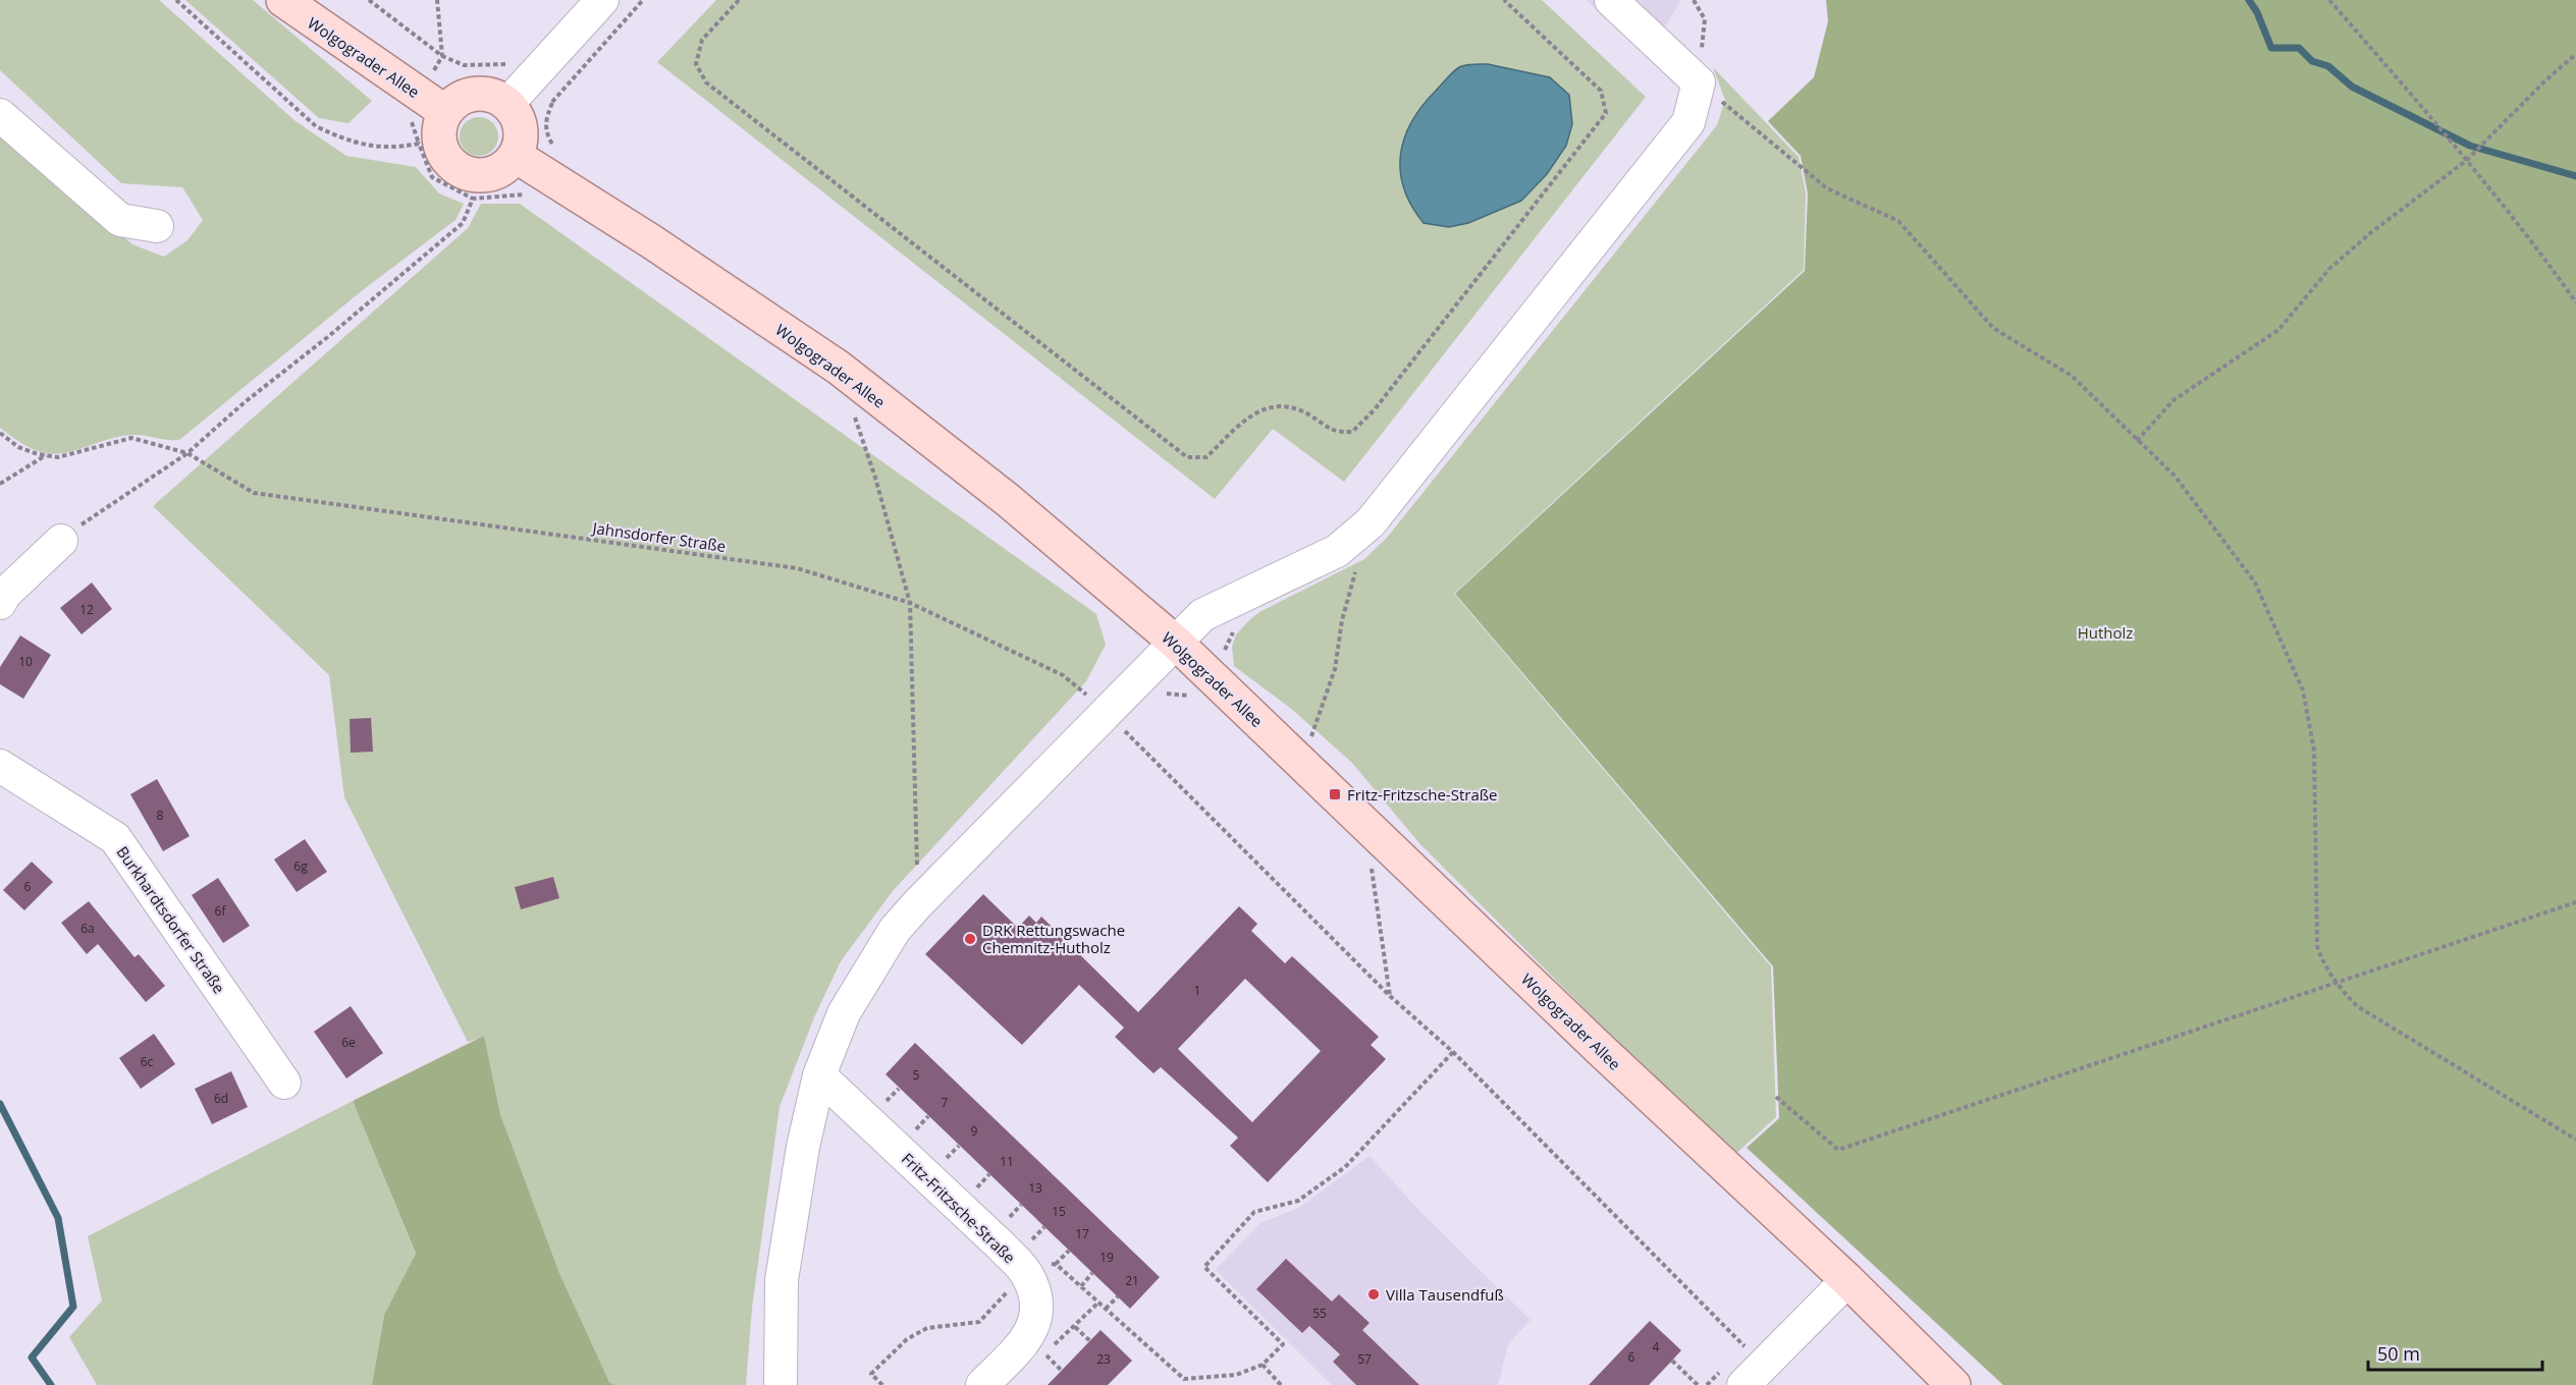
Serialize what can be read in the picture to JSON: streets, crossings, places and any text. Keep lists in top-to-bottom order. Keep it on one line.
{"streets":{"main road":["Wolgograder Allee"],"street":["Burkhardtsdorfer Straße","Fritz-Fritzsche-Straße"],"path":["Jahnsdorfer Straße"]},"parks":["Hutholz"],"places":{"transit":["Fritz-Fritzsche-Straße"],"other":["DRK Rettungswache Chemnitz-Hutholz","Villa Tausendfuß"]},"house_numbers":["12","10","8","6g","6","6f","6a","1","6e","6c","5","6d","7","9","11","13","15","17","19","21","55","4","6","23","57"],"scale_bar":"50 m"}
